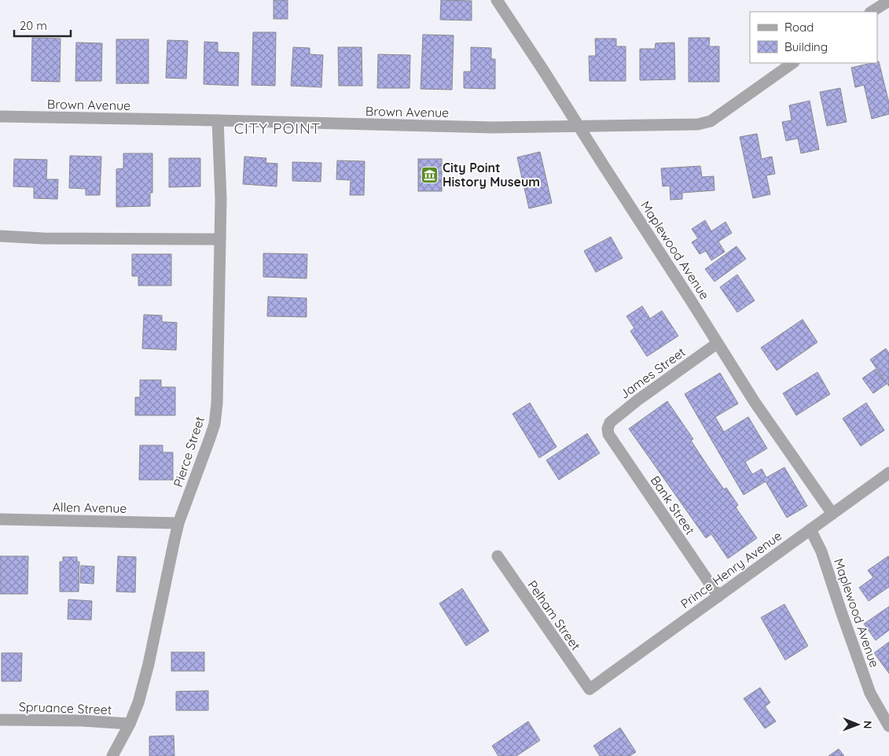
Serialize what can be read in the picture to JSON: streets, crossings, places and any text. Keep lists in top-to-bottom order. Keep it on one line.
{"streets":{"street":["Brown Avenue","Maplewood Avenue","James Street","Pierce Street","Bank Street","Allen Avenue","Prince Henry Avenue","Pelham Street","Spruance Street"]},"crossings":[["Brown Avenue","Maplewood Avenue"],["Brown Avenue","Pierce Street"],["Maplewood Avenue","James Street"],["Maplewood Avenue","Prince Henry Avenue"],["James Street","Bank Street"],["Pierce Street","Allen Avenue"],["Pierce Street","Spruance Street"],["Bank Street","Prince Henry Avenue"],["Prince Henry Avenue","Pelham Street"]],"districts":["CITY POINT"],"places":{"museum":["City Point History Museum"]},"legend":["Road","Building"],"scale_bar":"20 m","north":"right"}
